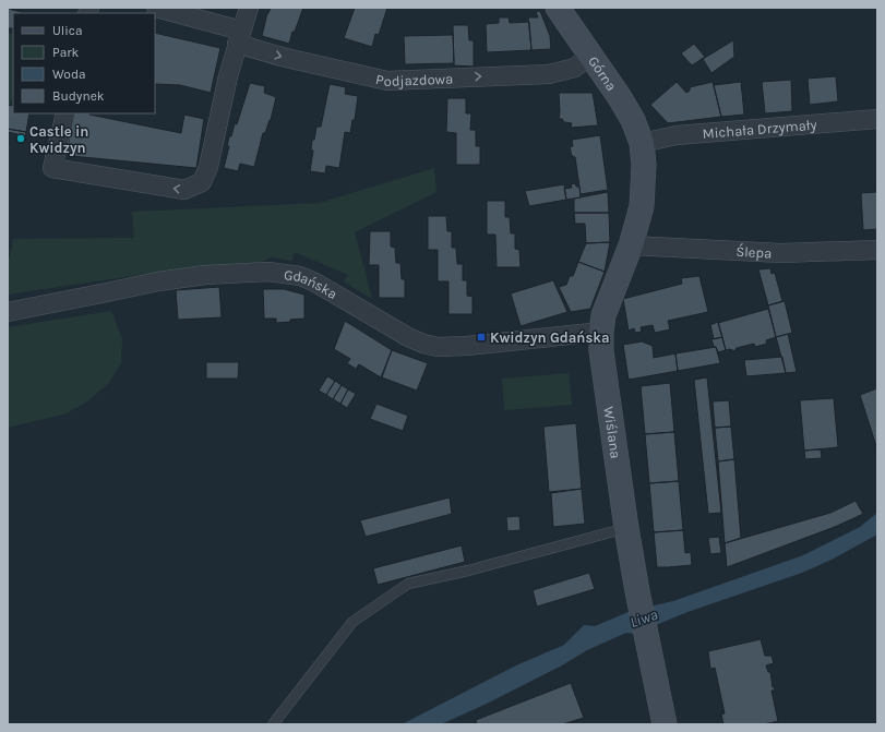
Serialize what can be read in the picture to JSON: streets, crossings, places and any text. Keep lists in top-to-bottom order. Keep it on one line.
{"streets":{"street":["Górna","Podjazdowa","Michała Drzymały","Ślepa","Gdańska","Wiślana"]},"crossings":[["Górna","Podjazdowa"],["Górna","Michała Drzymały"],["Górna","Wiślana"],["Michała Drzymały","Wiślana"],["Ślepa","Wiślana"],["Gdańska","Wiślana"]],"one_way":["Podjazdowa"],"water":["Liwa"],"places":{"other":["Castle in Kwidzyn"],"transit":["Kwidzyn Gdańska"]},"legend":["Ulica","Park","Woda","Budynek"]}
